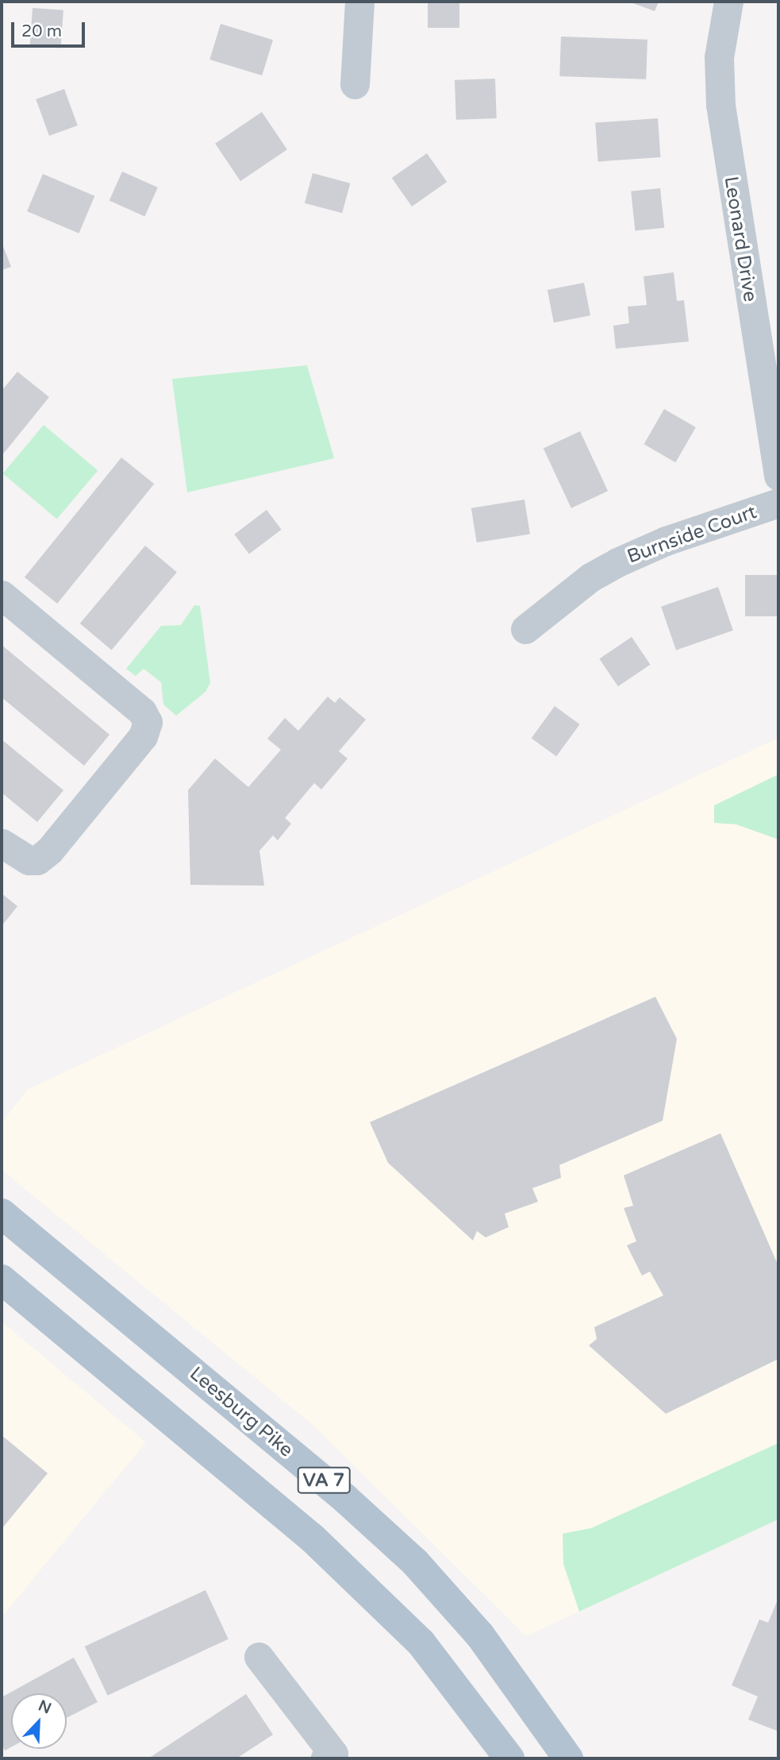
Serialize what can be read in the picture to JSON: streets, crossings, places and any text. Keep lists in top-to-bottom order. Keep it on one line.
{"streets":{"main road":["Leesburg Pike","VA 7"],"street":["Leonard Drive","Burnside Court"]},"scale_bar":"20 m","north":"top right"}
